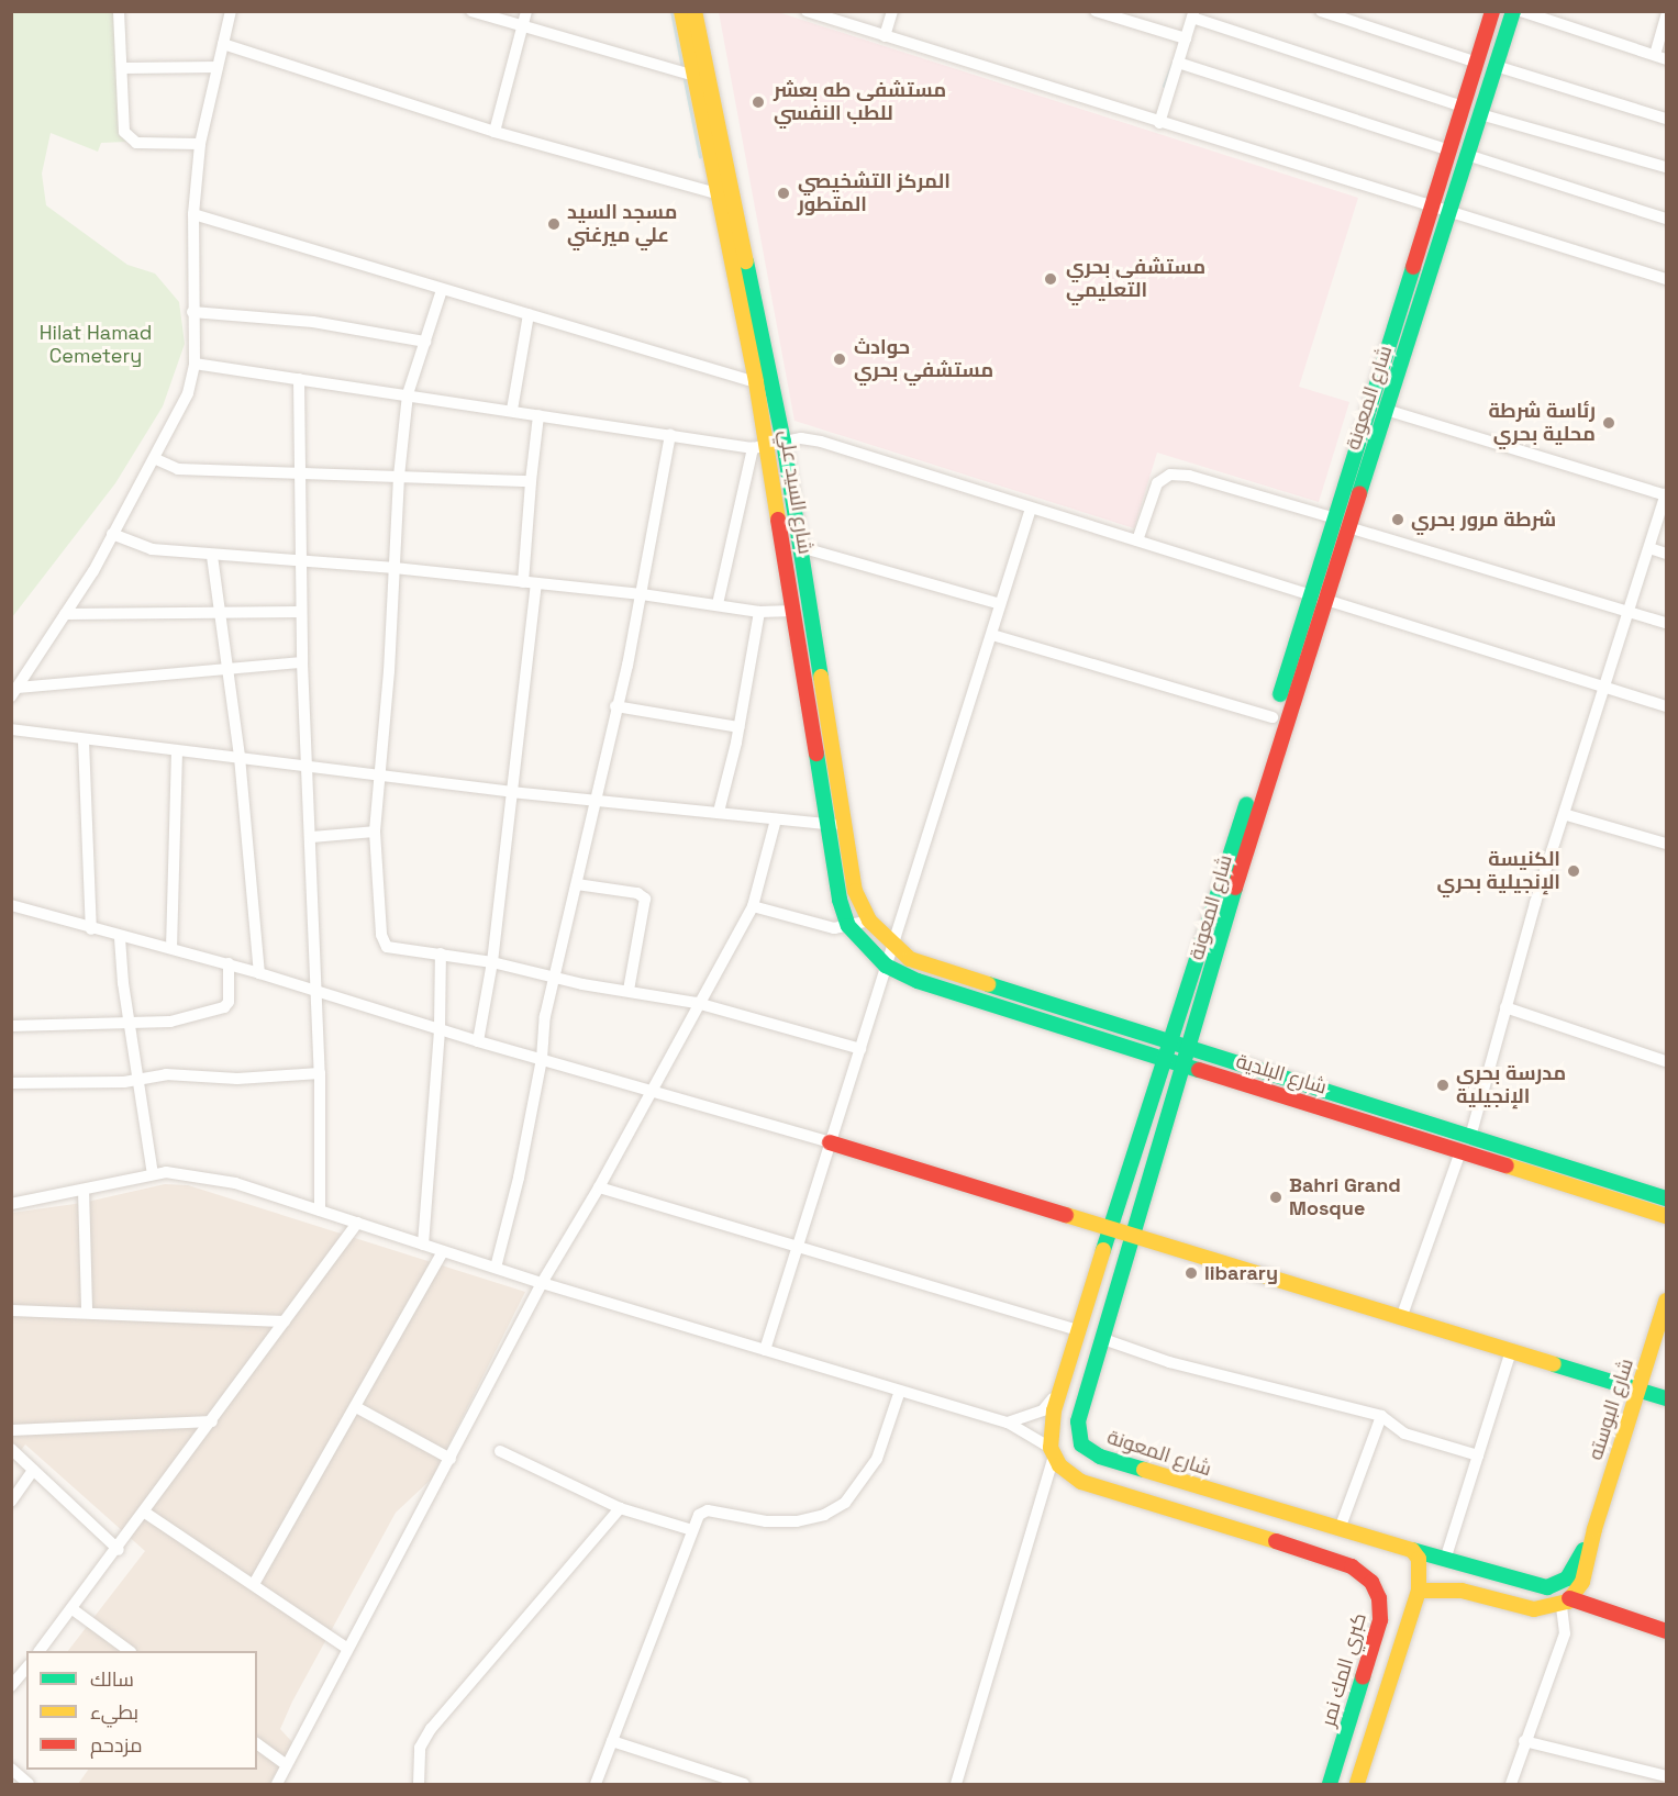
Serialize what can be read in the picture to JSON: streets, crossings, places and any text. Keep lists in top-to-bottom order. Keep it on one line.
{"streets":{"main road":["شارع المعونة","شارع السيد علي","شارع البلدية","شارع البوسته","كبري المك نمر"]},"crossings":[["شارع المعونة","شارع البلدية"],["شارع المعونة","شارع البوسته"],["شارع السيد علي","شارع البلدية"]],"parks":["Hilat Hamad Cemetery"],"places":["مستشفى طه بعشر للطب النفسي","المركز التشخيصي المتطور","مسجد السيد علي ميرغني","مستشفى بحري التعليمي","حوادث مستشفي بحري","رئاسة شرطة محلية بحري","شرطة مرور بحري","الكنيسة الإنجيلية بحري","مدرسة بحري الإنجيلية","Bahri Grand Mosque","libarary"],"legend":["سالك","بطيء","مزدحم"]}
